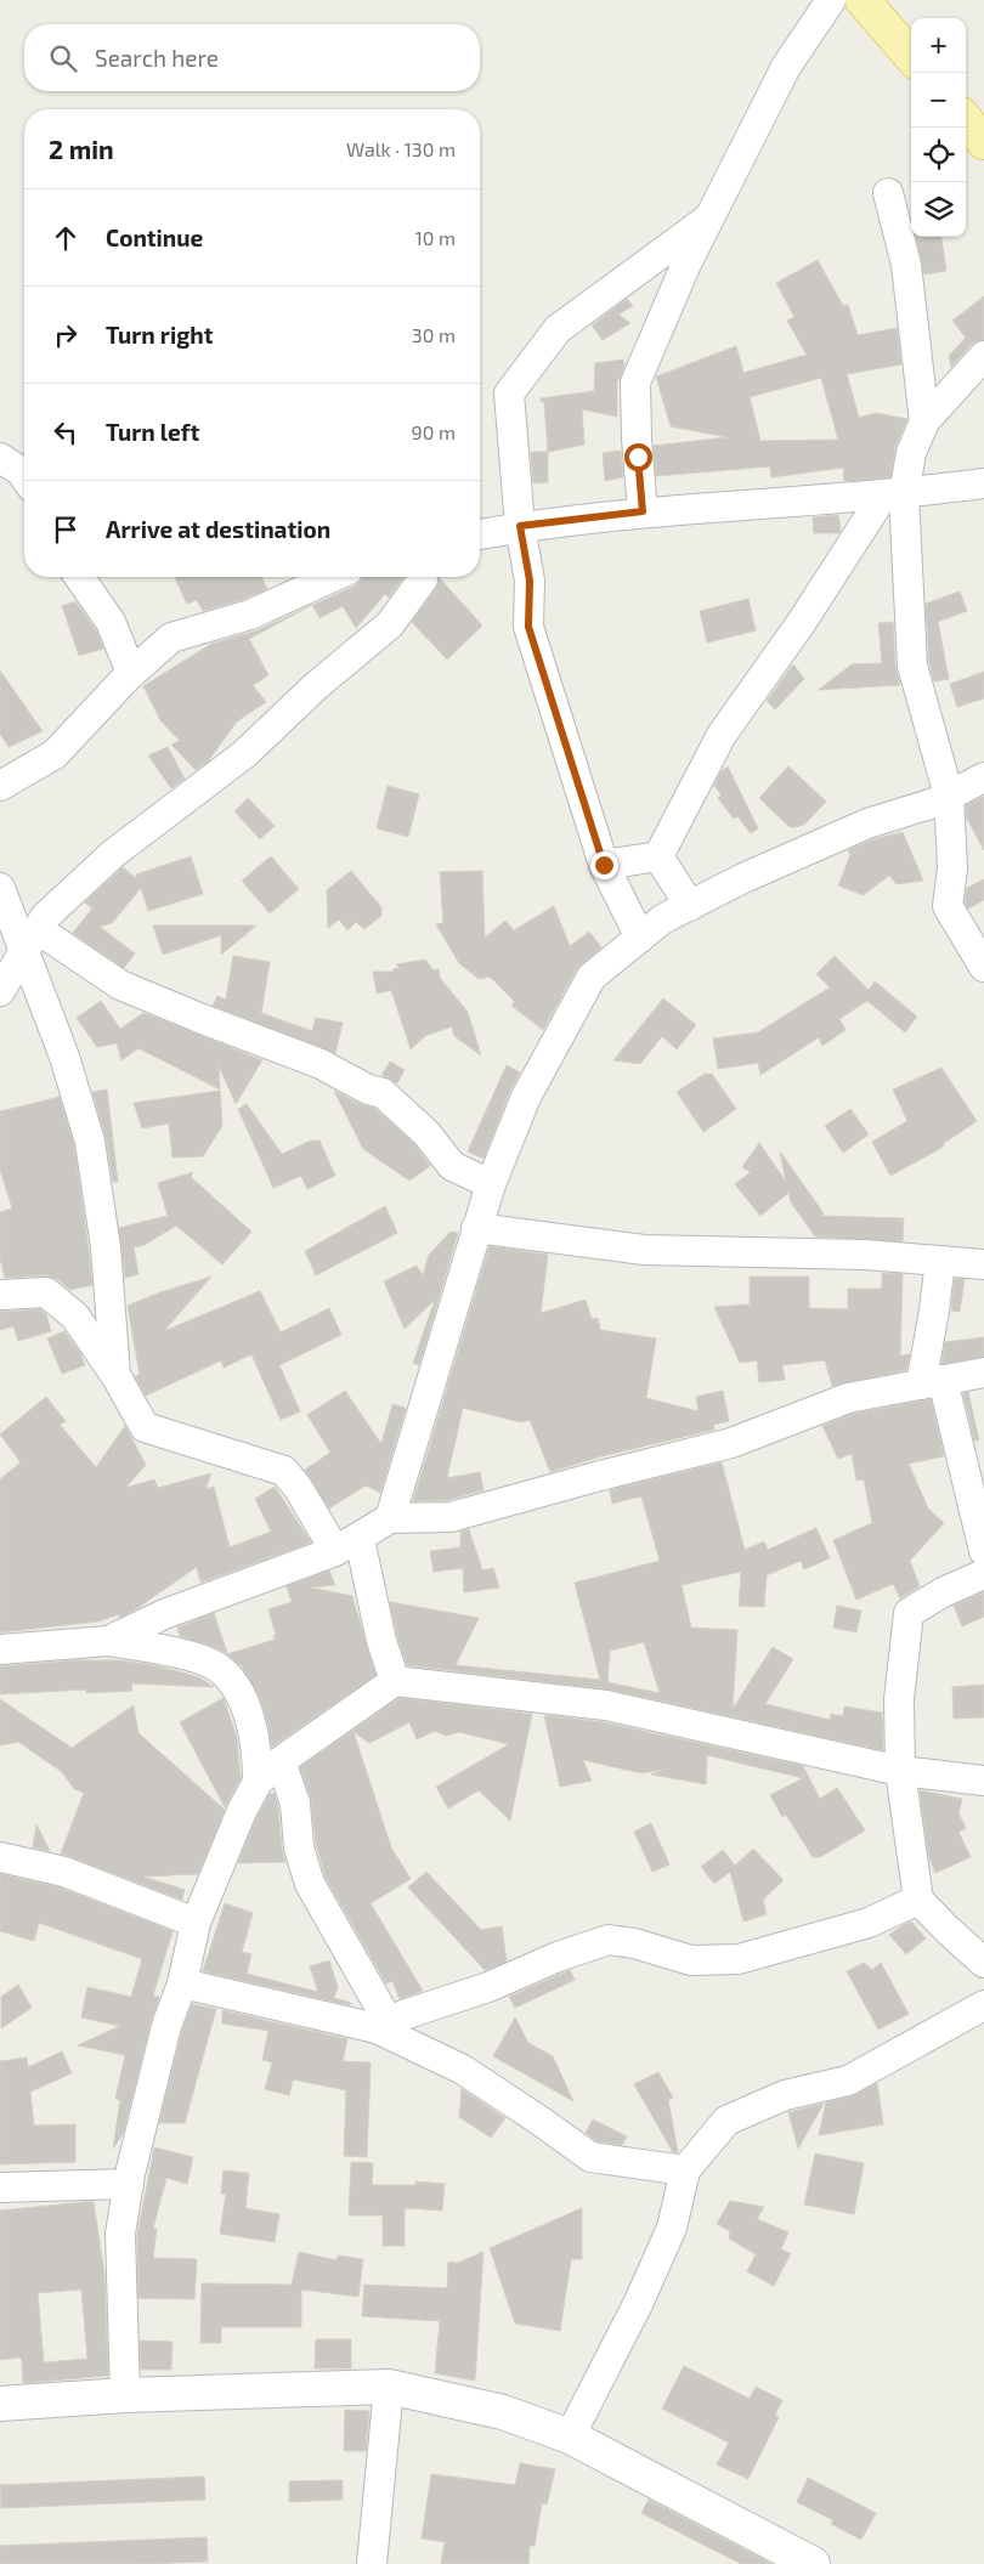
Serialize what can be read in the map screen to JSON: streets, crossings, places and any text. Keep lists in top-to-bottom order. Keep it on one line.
{"page":{"map_buttons":["+","−"],"search":"Search here","heading":["2 min","Walk · 130 m"],"list":[["Continue","10 m"],["Turn right","30 m"],["Turn left","90 m"],"Arrive at destination"]}}
